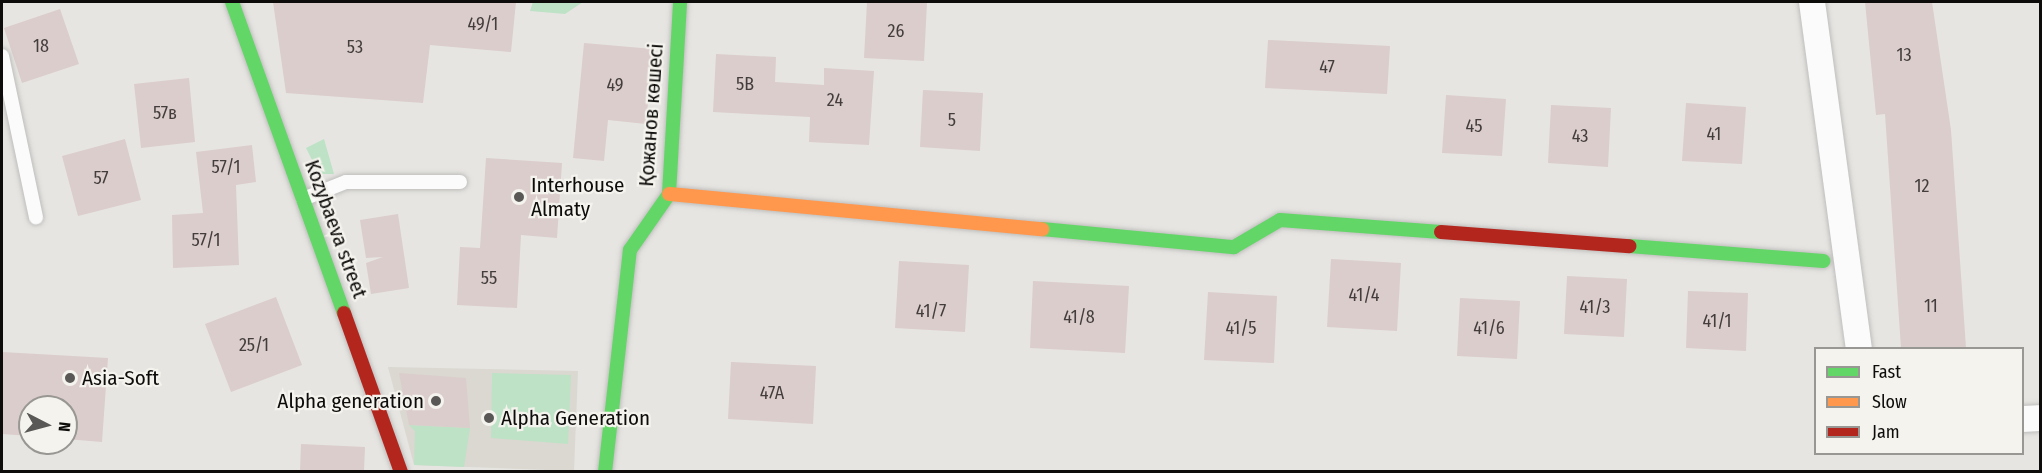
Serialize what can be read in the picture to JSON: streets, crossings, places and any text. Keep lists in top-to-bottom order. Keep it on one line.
{"streets":{"street":["Қожанов көшесі","Kozybaeva street"]},"places":["Interhouse Almaty","Asia-Soft","Alpha generation","Alpha Generation"],"house_numbers":["49/1","26","18","53","13","47","5В","49","24","57в","5","45","41","43","57/1","57","12","57/1","55","41/4","11","41/3","41/7","41/8","41/1","41/5","41/6","25/1","47А"],"legend":["Fast","Slow","Jam"],"north":"right"}
